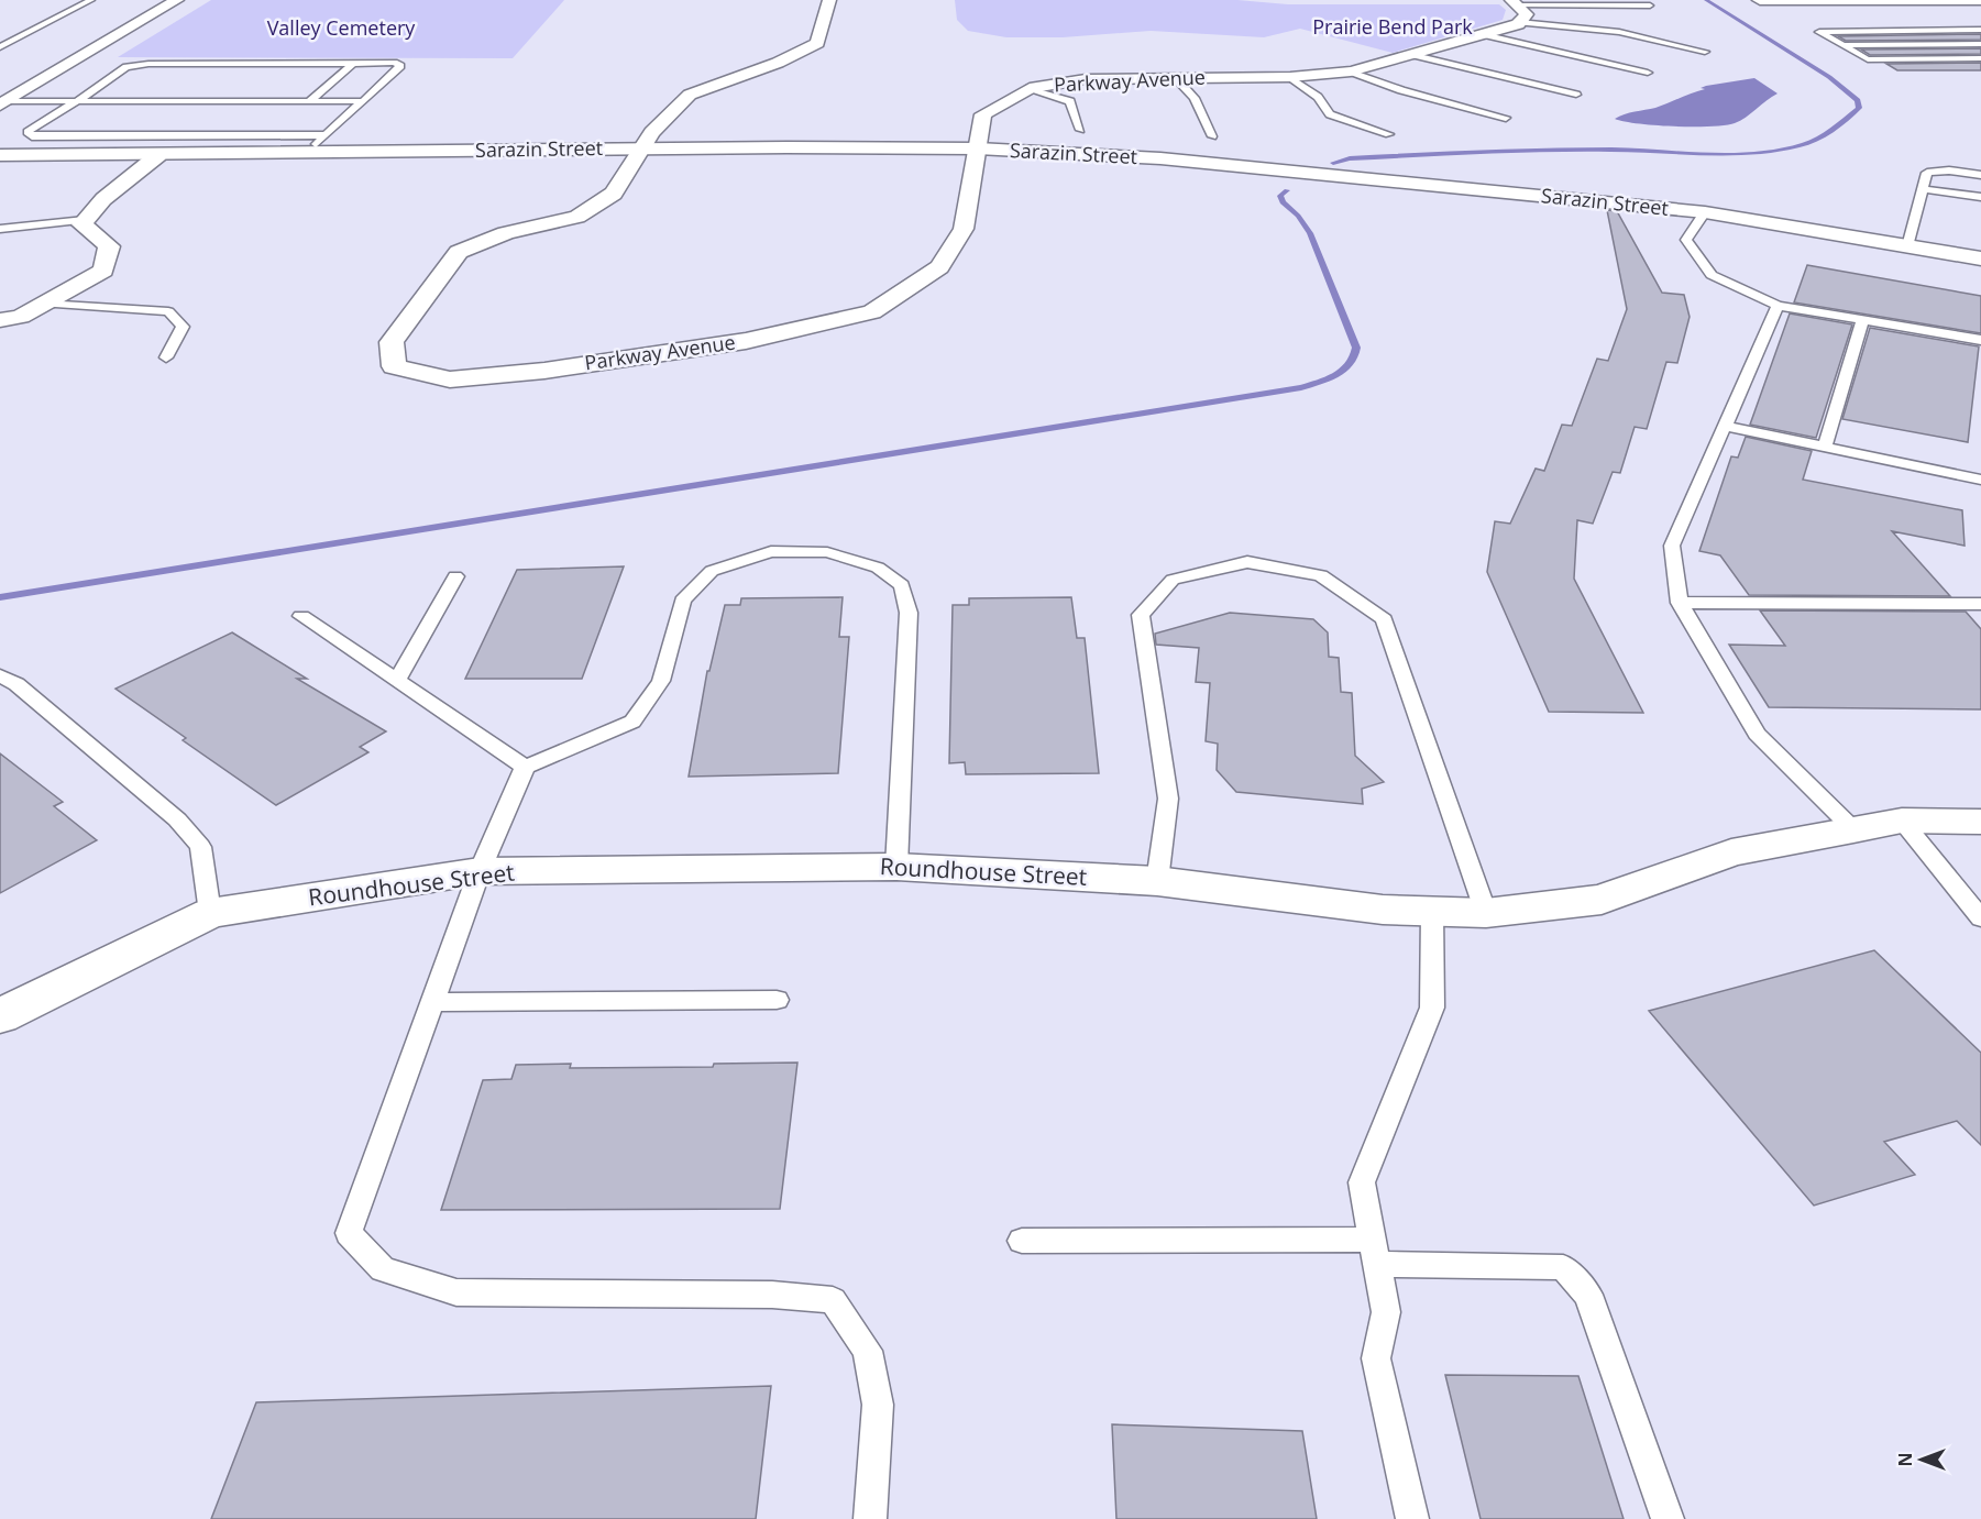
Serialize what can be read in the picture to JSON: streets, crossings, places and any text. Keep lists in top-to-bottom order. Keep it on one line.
{"streets":{"street":["Parkway Avenue","Sarazin Street","Roundhouse Street"]},"crossings":[["Parkway Avenue","Sarazin Street"]],"parks":["Prairie Bend Park","Valley Cemetery"],"north":"left"}
